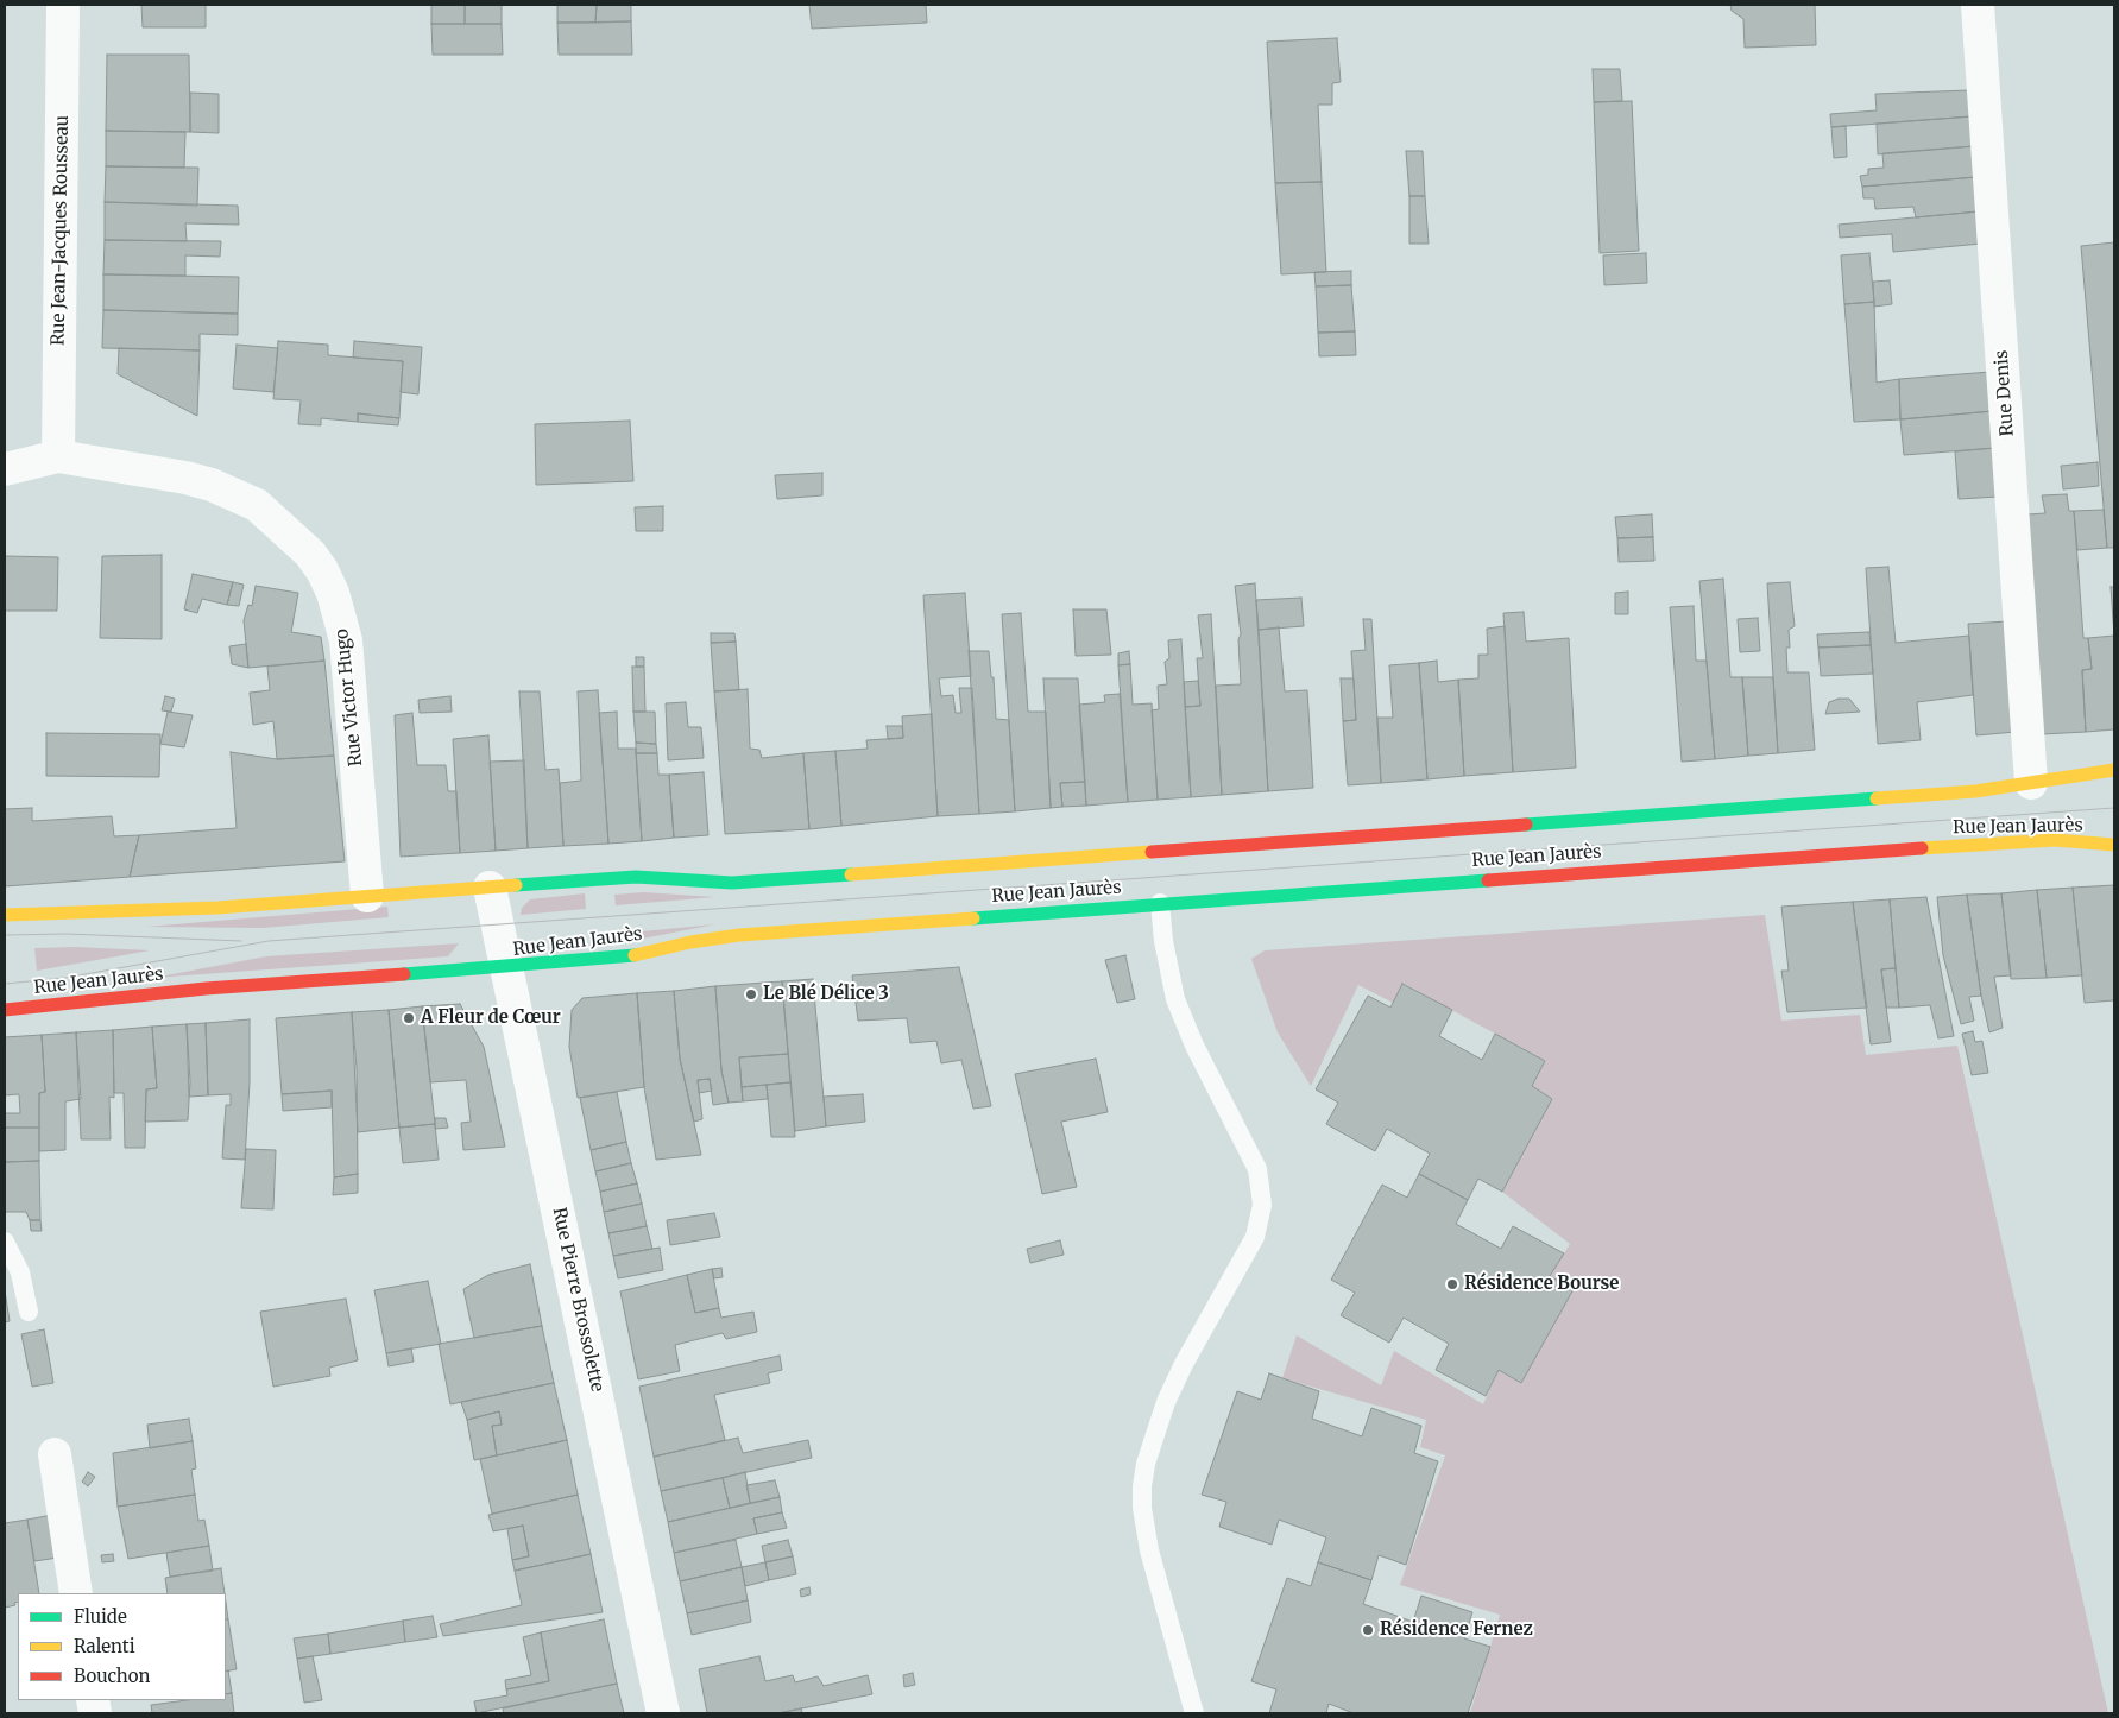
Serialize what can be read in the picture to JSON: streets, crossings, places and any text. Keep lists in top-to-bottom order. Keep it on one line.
{"streets":{"main road":["Rue Jean Jaurès"],"street":["Rue Jean-Jacques Rousseau","Rue Denis","Rue Victor Hugo","Rue Pierre Brossolette"]},"crossings":[["Rue Jean-Jacques Rousseau","Rue Victor Hugo"],["Rue Denis","Rue Jean Jaurès"],["Rue Victor Hugo","Rue Jean Jaurès"],["Rue Jean Jaurès","Rue Pierre Brossolette"]],"places":["Le Blé Délice 3","A Fleur de Cœur","Résidence Bourse","Résidence Fernez"],"legend":["Fluide","Ralenti","Bouchon"]}
